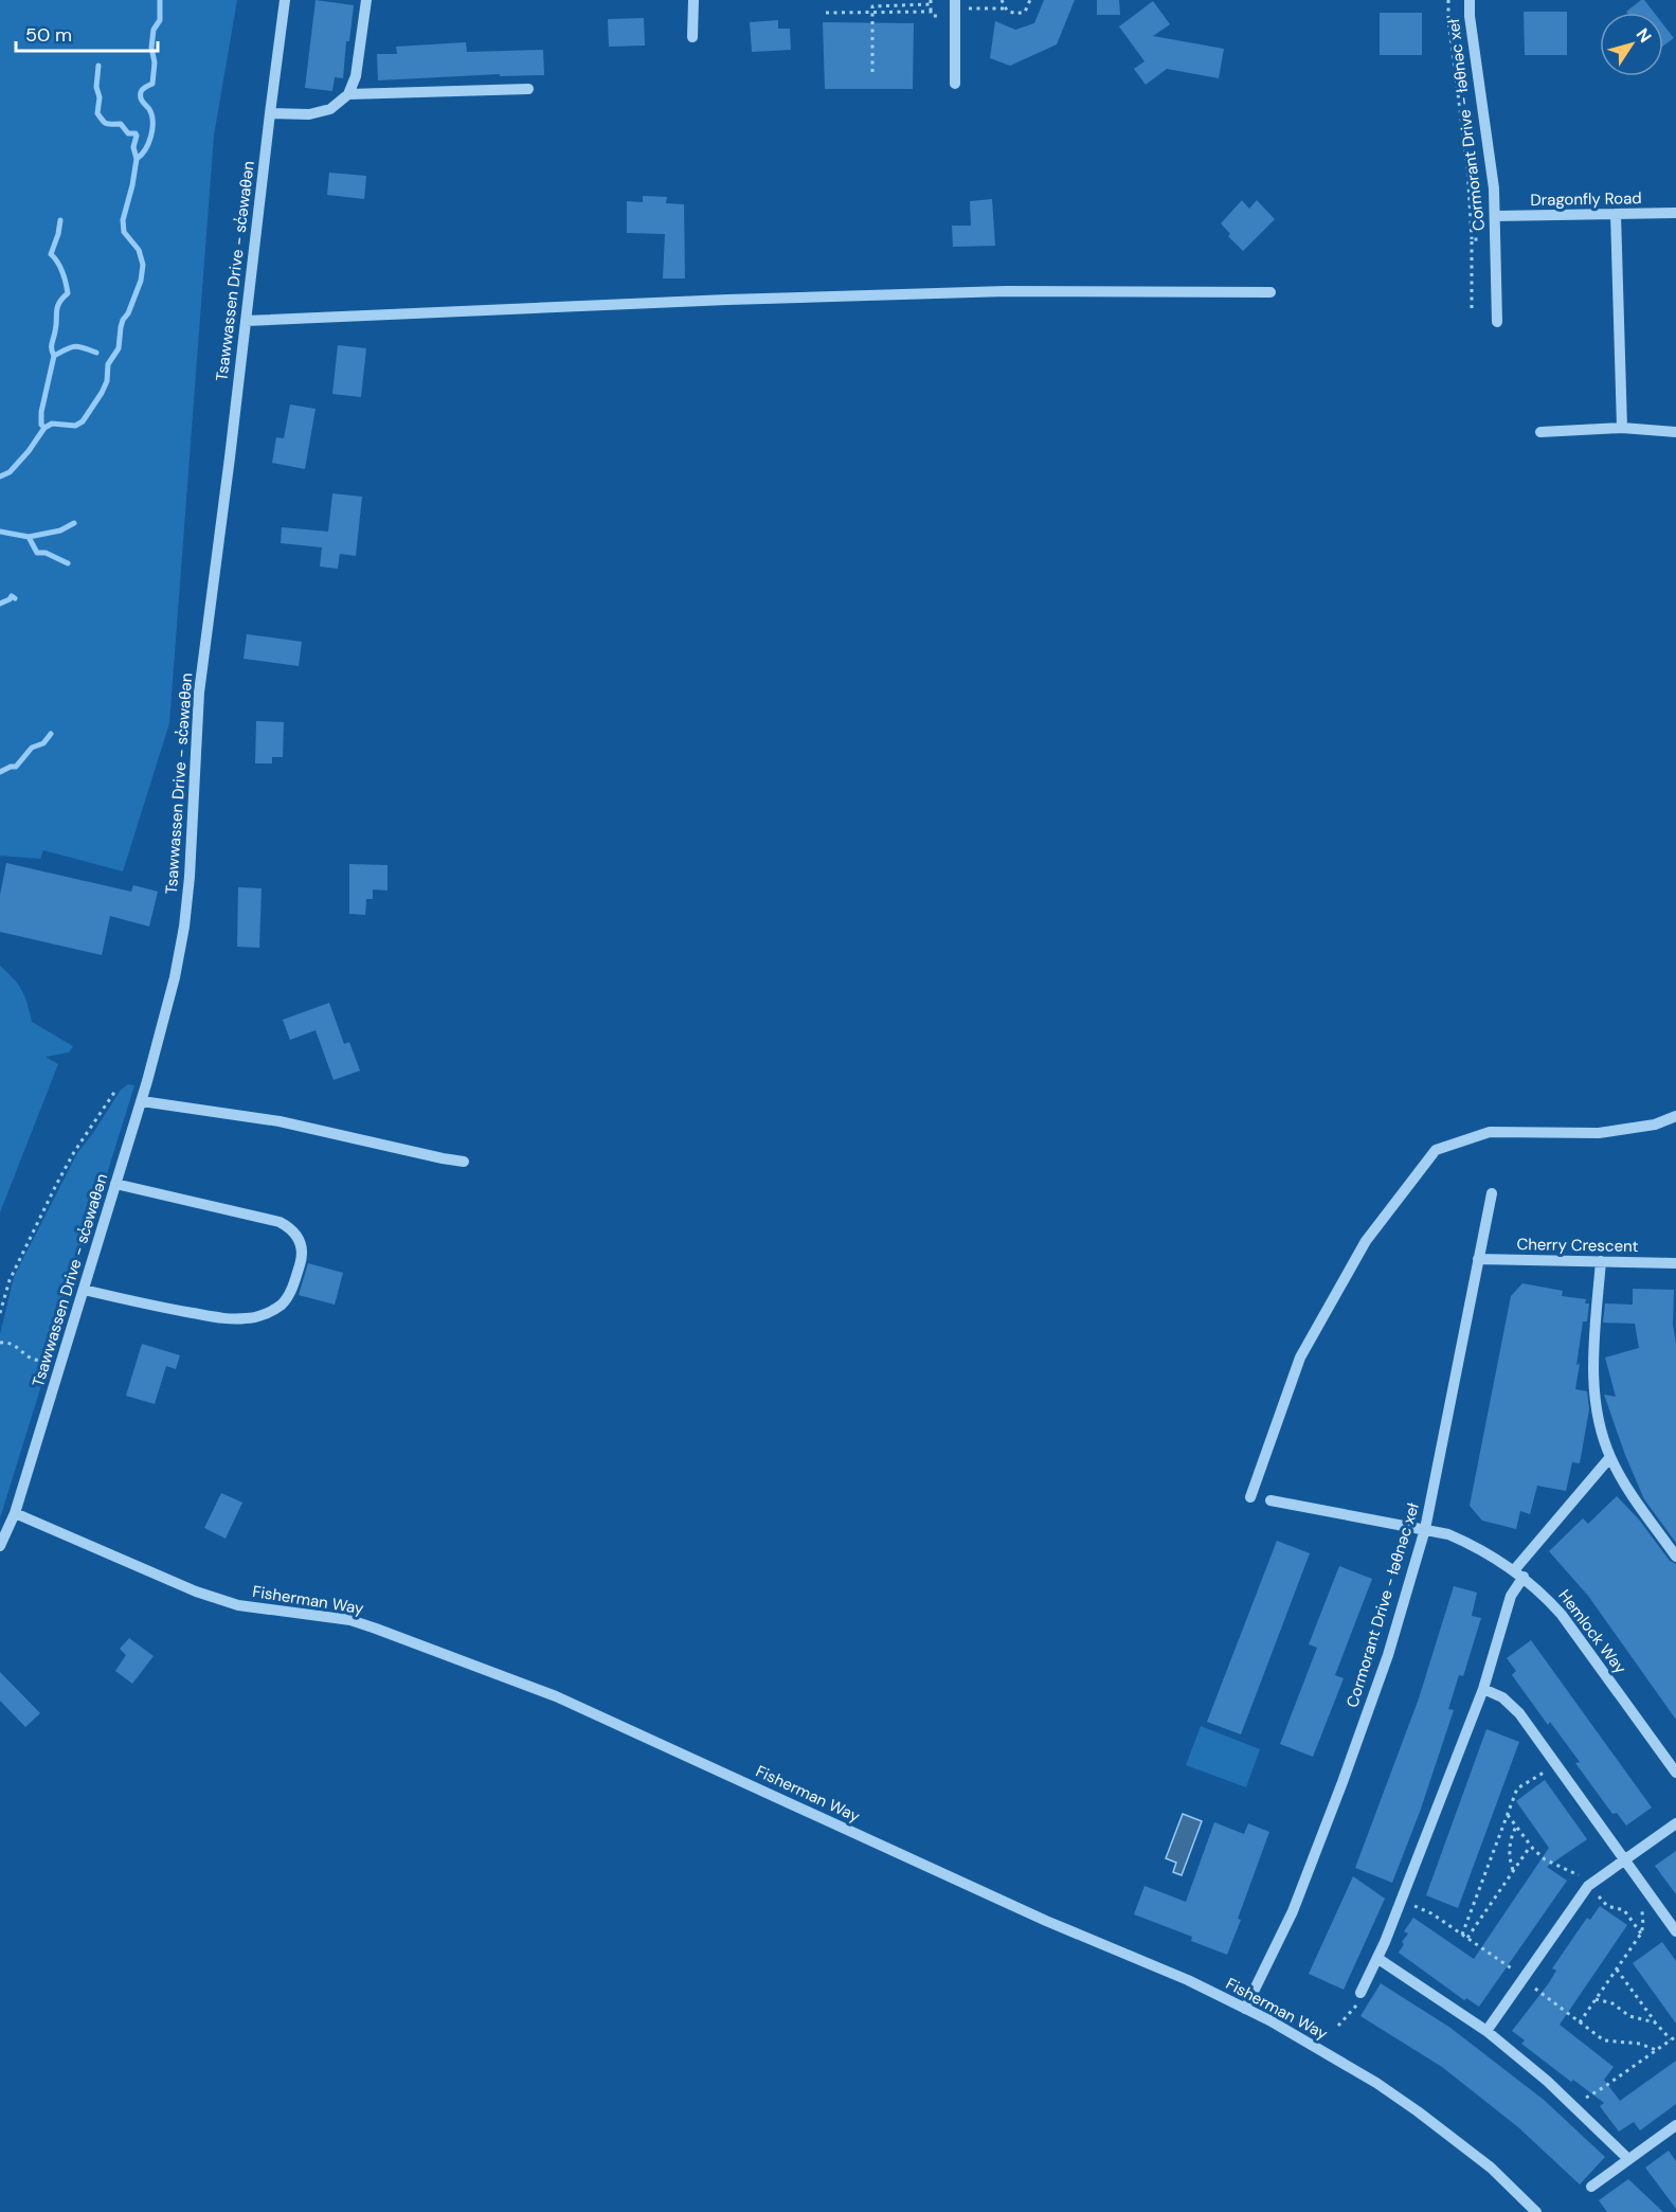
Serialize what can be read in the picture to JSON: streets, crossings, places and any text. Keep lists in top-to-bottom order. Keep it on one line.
{"streets":{"street":["Cormorant Drive - łəθnəc xeł","Dragonfly Road","Tsawwassen Drive - sc̓əwaθən","Cherry Crescent","Fisherman Way","Hemlock Way"]},"crossings":[["Cormorant Drive - łəθnəc xeł","Dragonfly Road"],["Cormorant Drive - łəθnəc xeł","Cherry Crescent"],["Cormorant Drive - łəθnəc xeł","Fisherman Way"],["Cormorant Drive - łəθnəc xeł","Hemlock Way"],["Tsawwassen Drive - sc̓əwaθən","Fisherman Way"]],"scale_bar":"50 m","north":"top right"}
